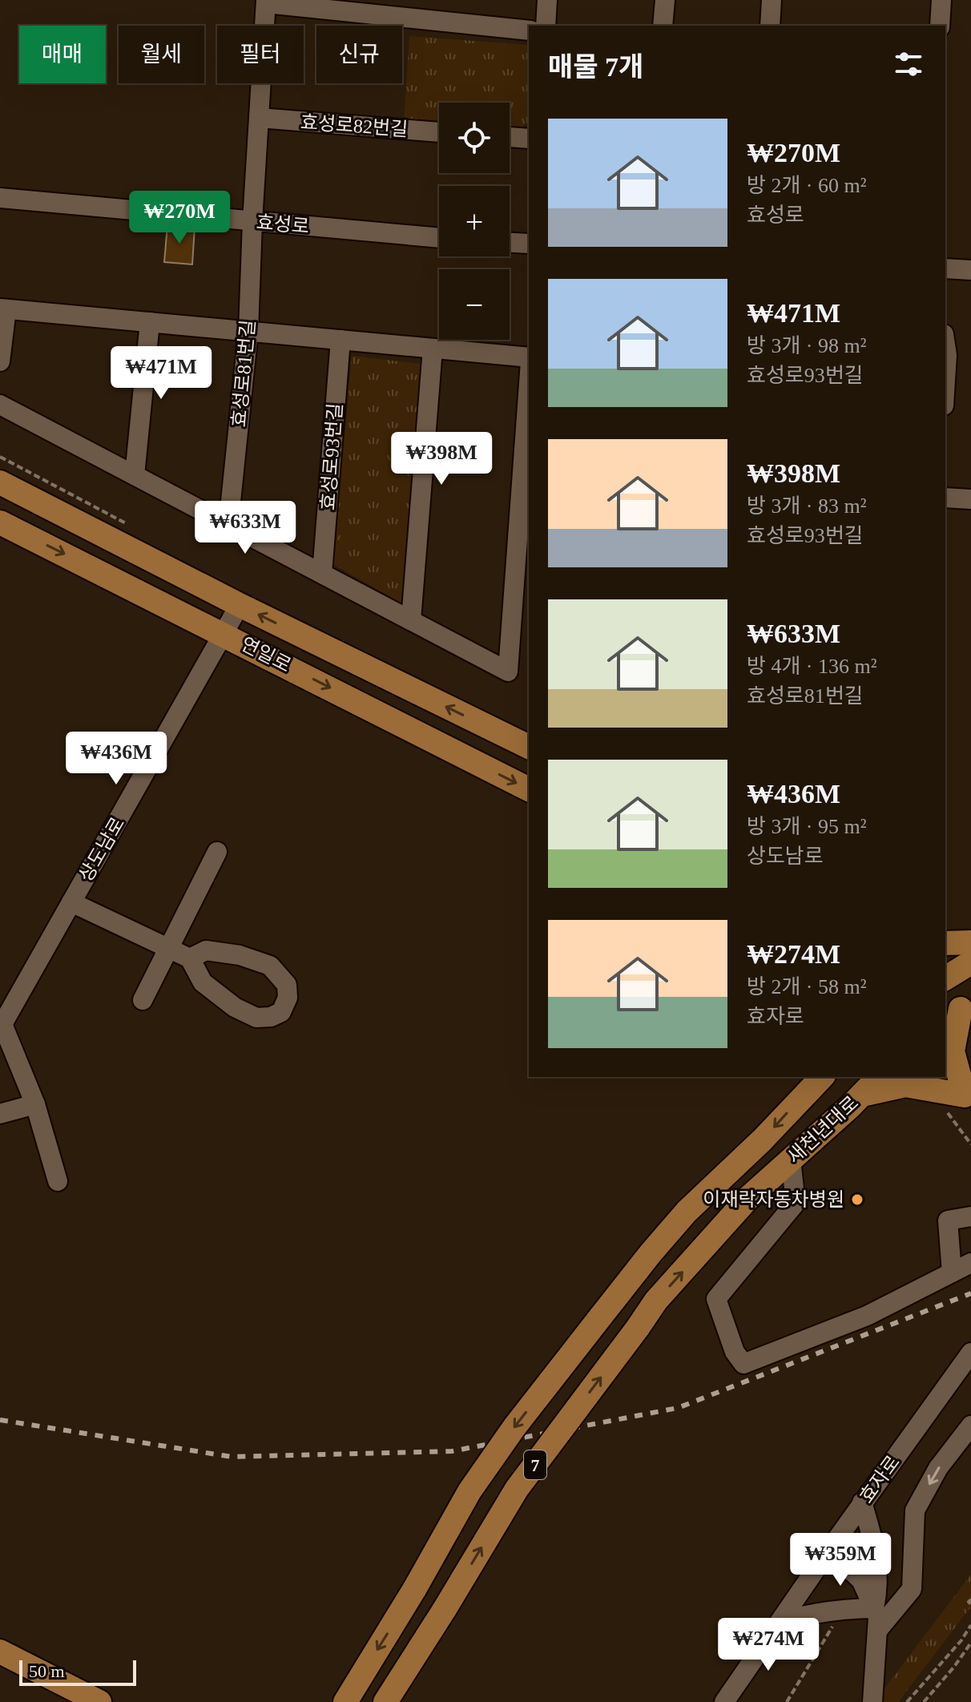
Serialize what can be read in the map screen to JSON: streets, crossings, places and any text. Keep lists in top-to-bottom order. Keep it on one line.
{"streets":{"main road":["연일로","새천년대로","7"],"street":["효성로82번길","효성로","효성로81번길","효성로93번길","상도남로","효자로"]},"crossings":[["효성로","효성로81번길"],["연일로","상도남로"],["새천년대로","7"]],"places":["이재락자동차병원"],"scale_bar":"50 m","page":{"chip":["매매","월세","필터","신규"],"heading":"매물 7개","map_buttons":["+","−"],"list":[{"name":"₩270M","note":"방 2개 · 60 m² · 효성로"},{"name":"₩471M","note":"방 3개 · 98 m² · 효성로93번길"},{"name":"₩398M","note":"방 3개 · 83 m² · 효성로93번길"},{"name":"₩633M","note":"방 4개 · 136 m² · 효성로81번길"},{"name":"₩436M","note":"방 3개 · 95 m² · 상도남로"},{"name":"₩274M","note":"방 2개 · 58 m² · 효자로"}],"price":["₩270M","₩471M","₩398M","₩633M","₩436M","₩359M","₩274M"],"scale":"50 m"}}
